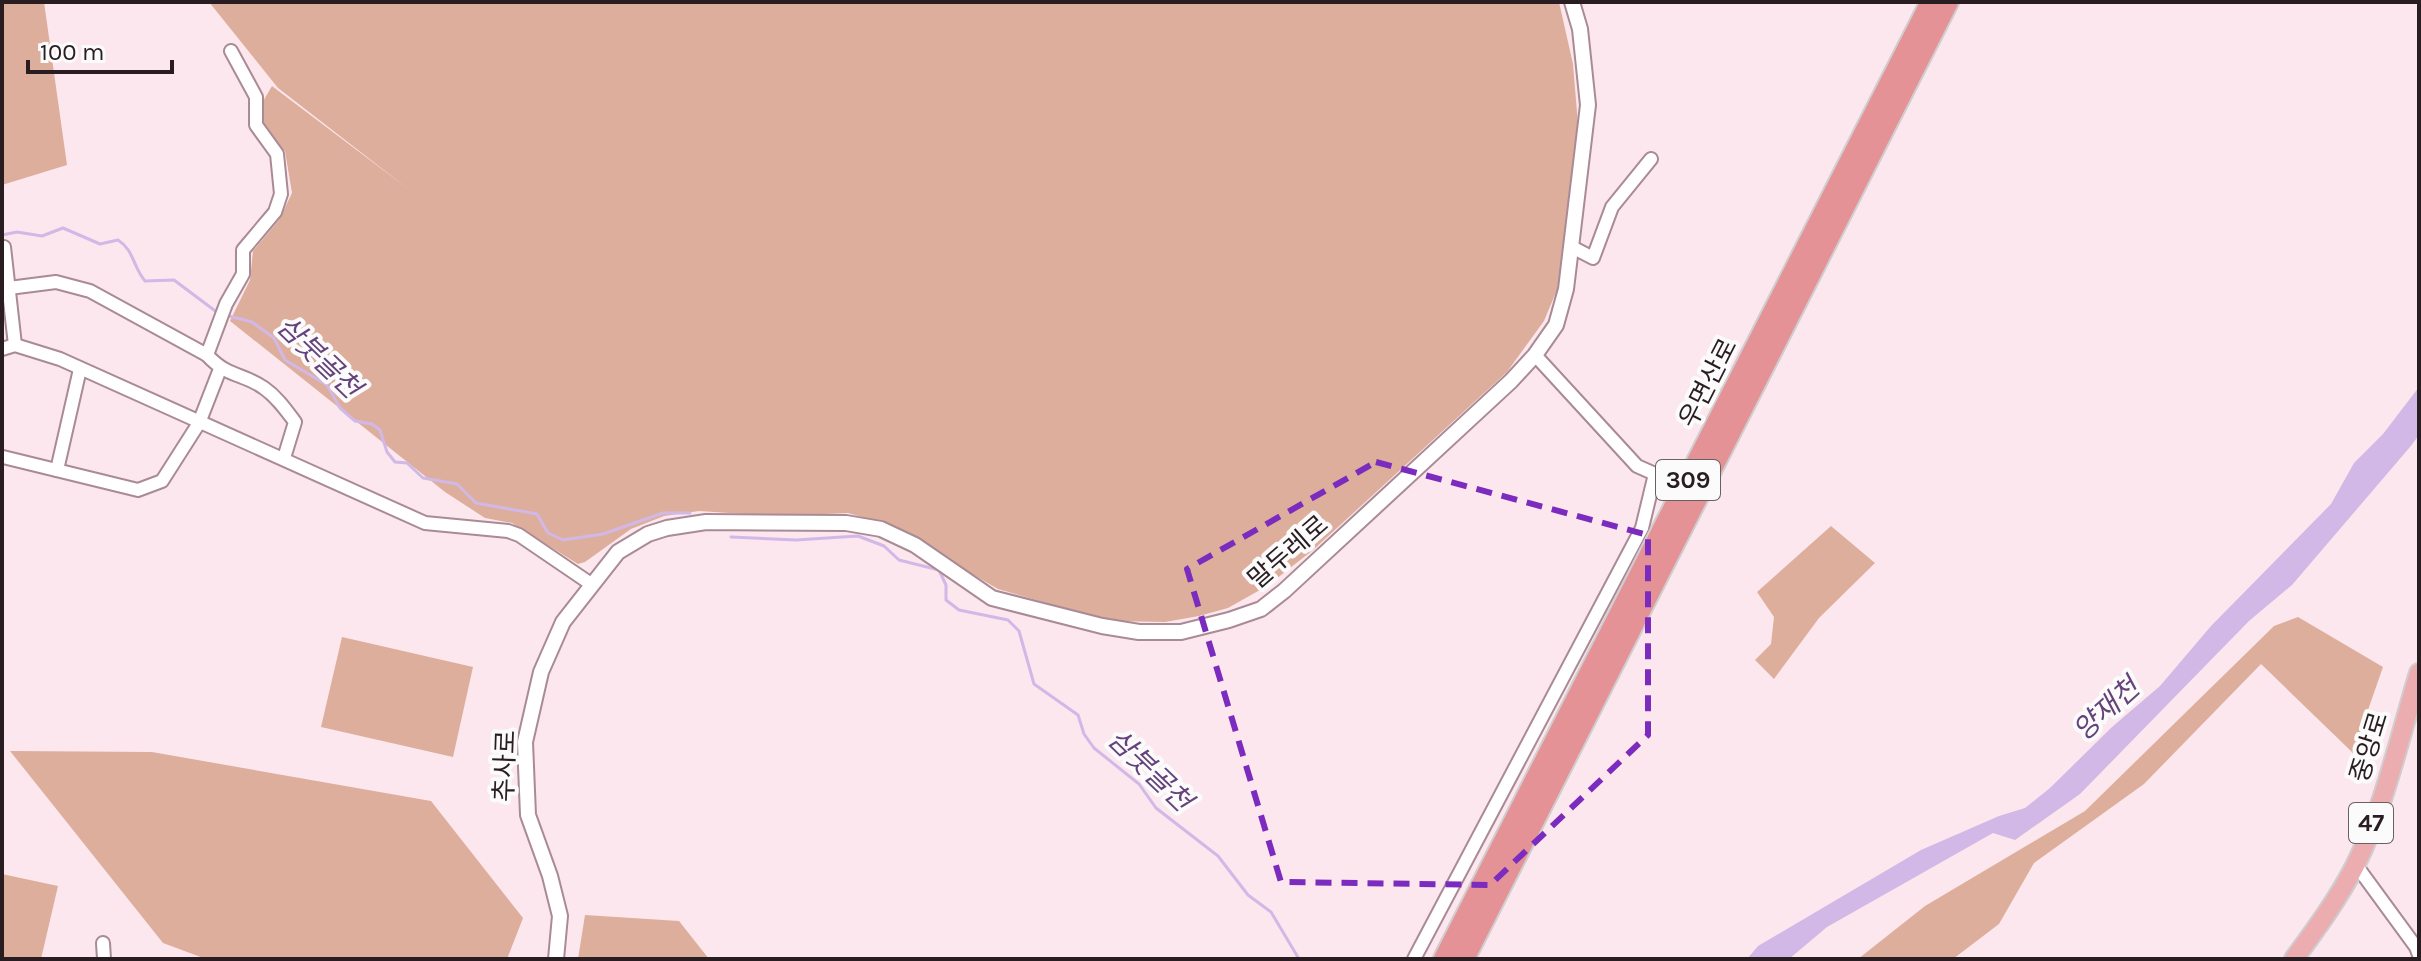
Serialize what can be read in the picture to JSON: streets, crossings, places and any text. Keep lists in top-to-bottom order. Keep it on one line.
{"streets":{"highway":["우면산로","309"],"main road":["중앙로","47"],"street":["말두레로","추사로"]},"crossings":[["말두레로","추사로"]],"water":["삼붓골천","양재천"],"scale_bar":"100 m"}
